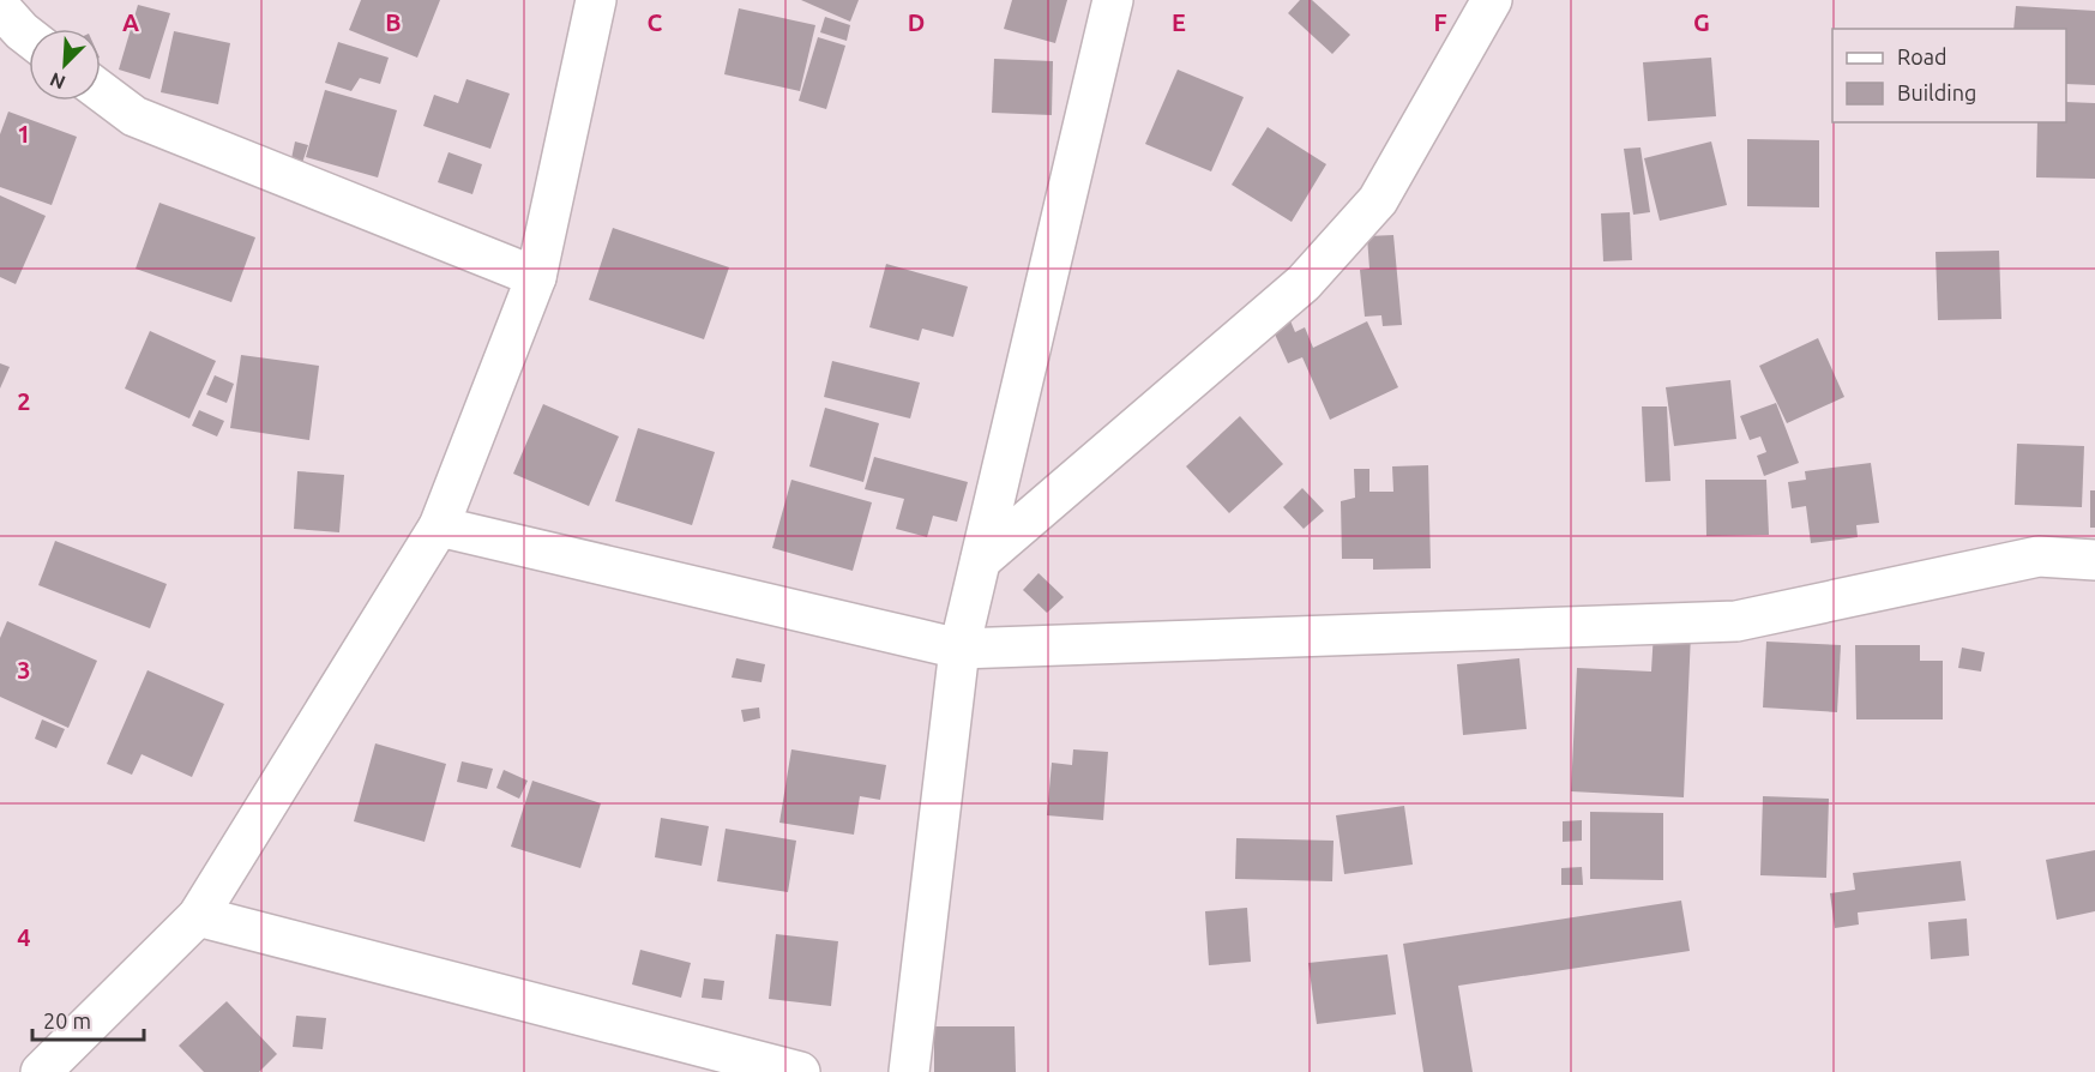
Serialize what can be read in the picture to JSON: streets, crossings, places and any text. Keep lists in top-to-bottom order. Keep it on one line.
{"legend":["Road","Building"],"scale_bar":"20 m","north":"bottom left","grid":{"columns":["A","B","C","D","E","F","G"],"rows":["1","2","3","4"]}}
